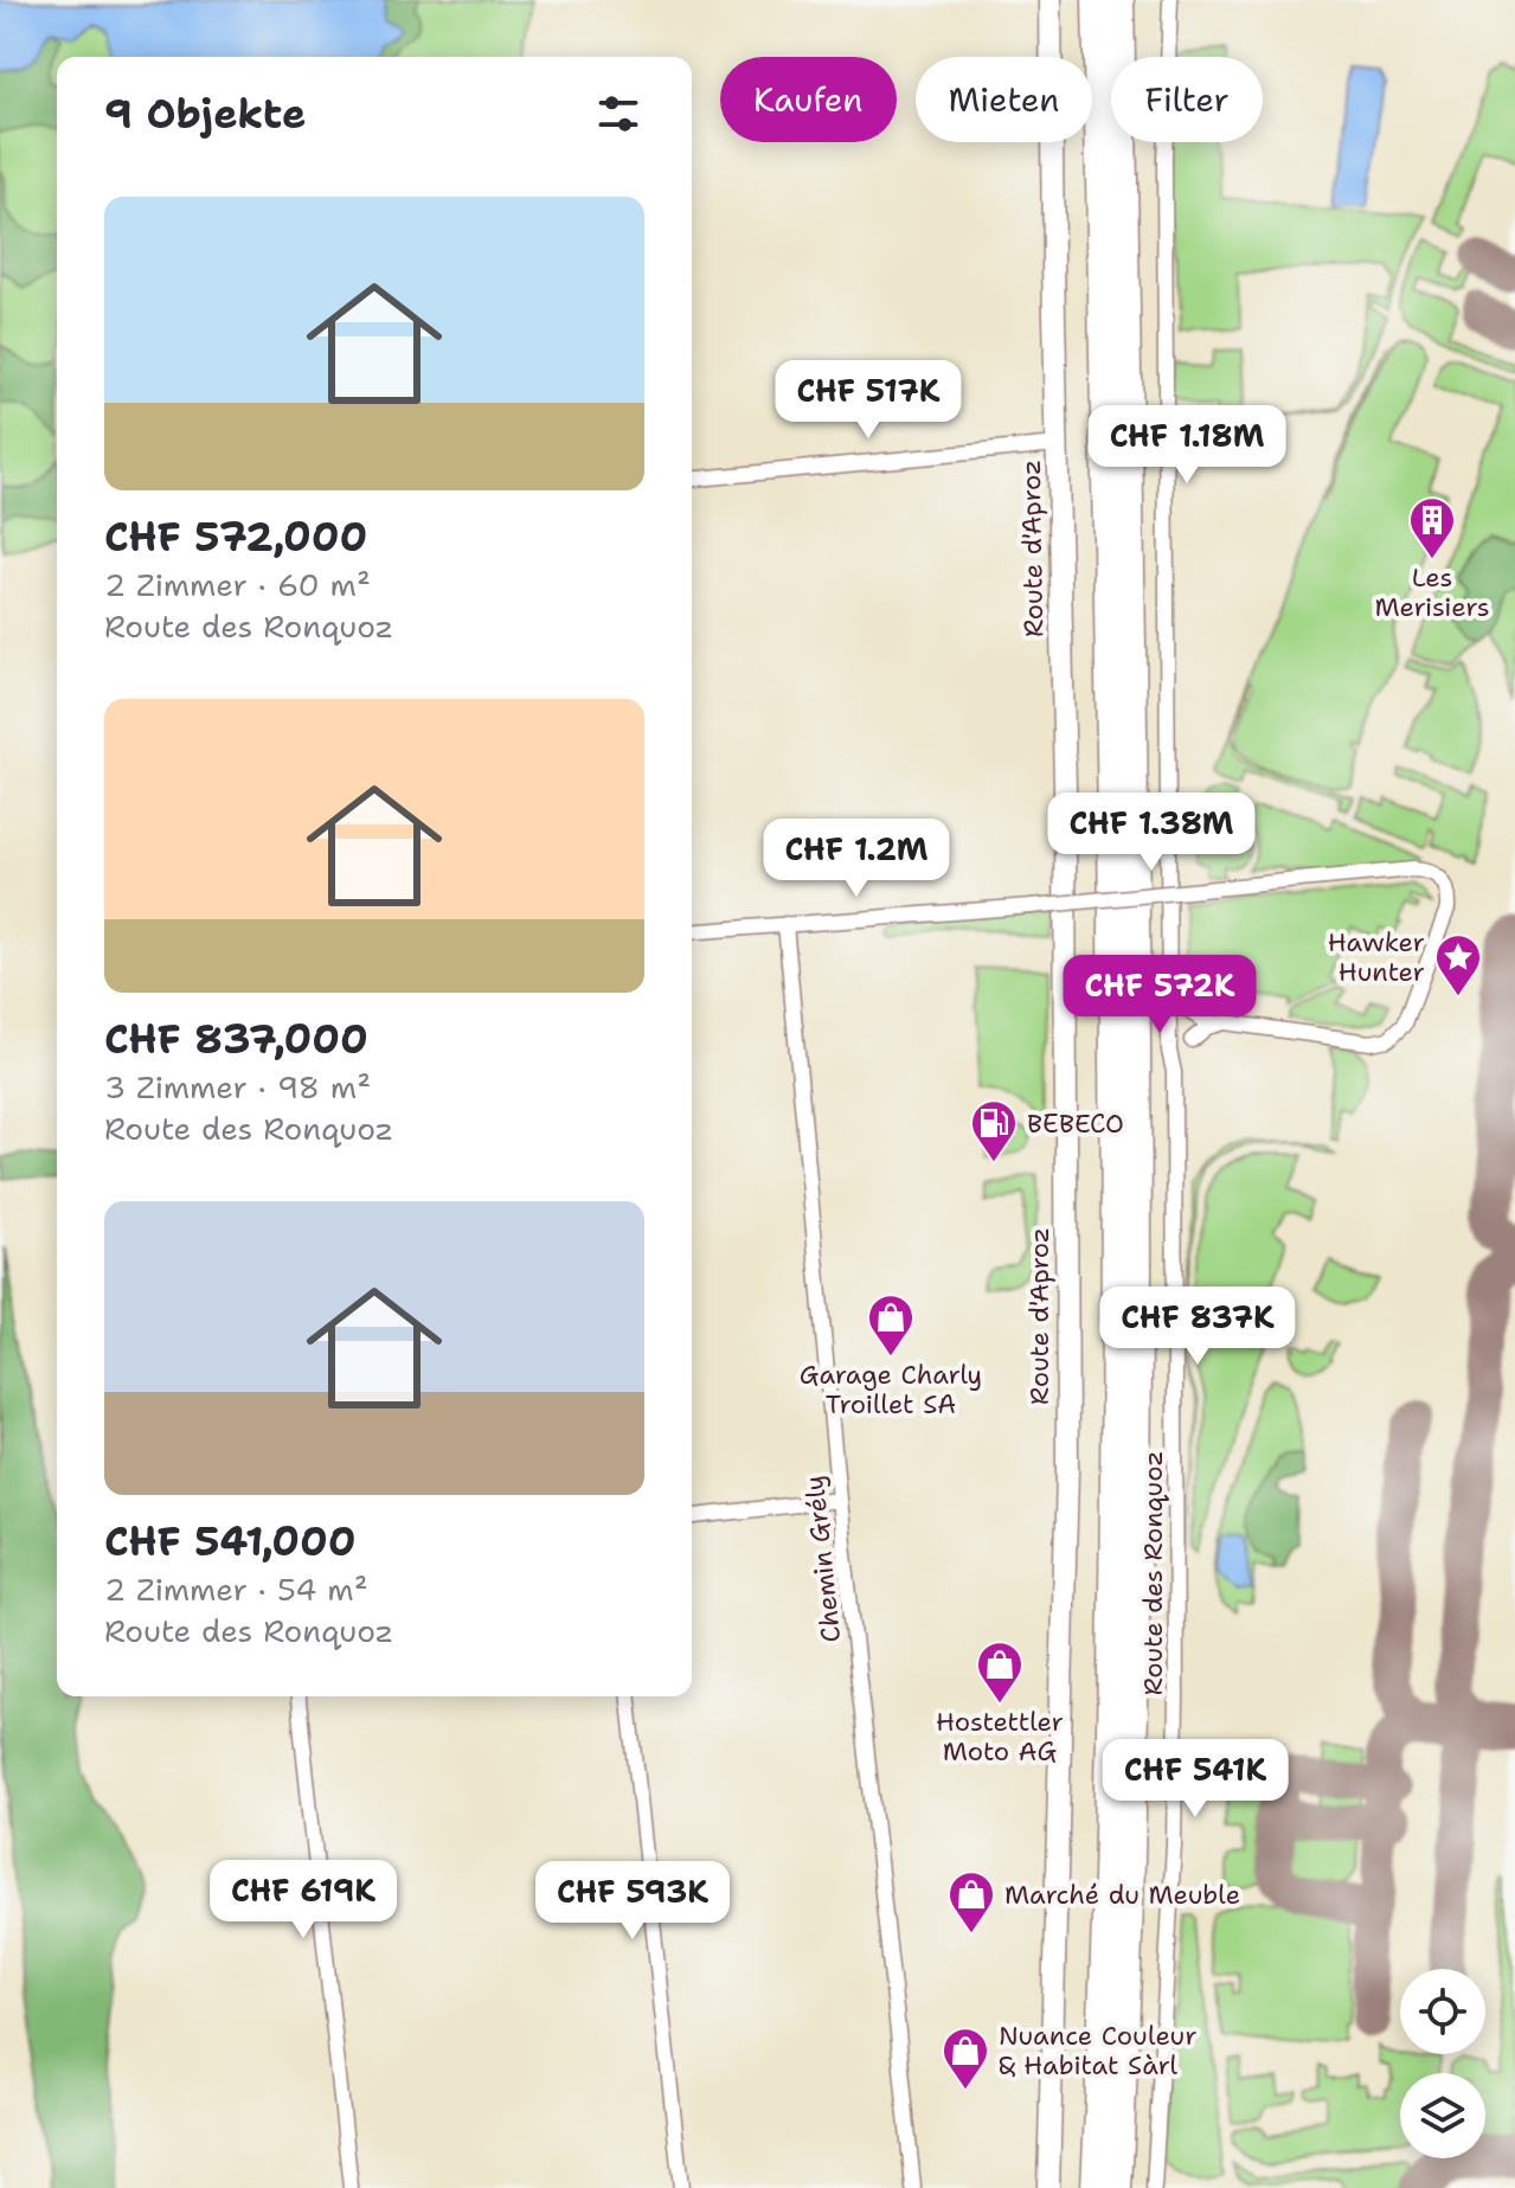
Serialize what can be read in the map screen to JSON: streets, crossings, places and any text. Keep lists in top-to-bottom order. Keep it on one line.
{"streets":{"street":["Route d'Aproz","Chemin Grély","Route des Ronquoz"]},"places":{"building":["Les Merisiers"],"place":["Hawker Hunter"],"fuel station":["BEBECO"],"shop":["Garage Charly Troillet SA","Hostettler Moto AG","Marché du Meuble","Nuance Couleur & Habitat Sàrl"]},"page":{"chip":["Kaufen","Mieten","Filter"],"heading":"9 Objekte","list":[{"name":"CHF 572,000","note":"2 Zimmer · 60 m² · Route des Ronquoz"},{"name":"CHF 837,000","note":"3 Zimmer · 98 m² · Route des Ronquoz"},{"name":"CHF 541,000","note":"2 Zimmer · 54 m² · Route des Ronquoz"}],"price":["CHF 517K","CHF 1.18M","CHF 1.38M","CHF 1.2M","CHF 572K","CHF 837K","CHF 541K","CHF 619K","CHF 593K"]}}
